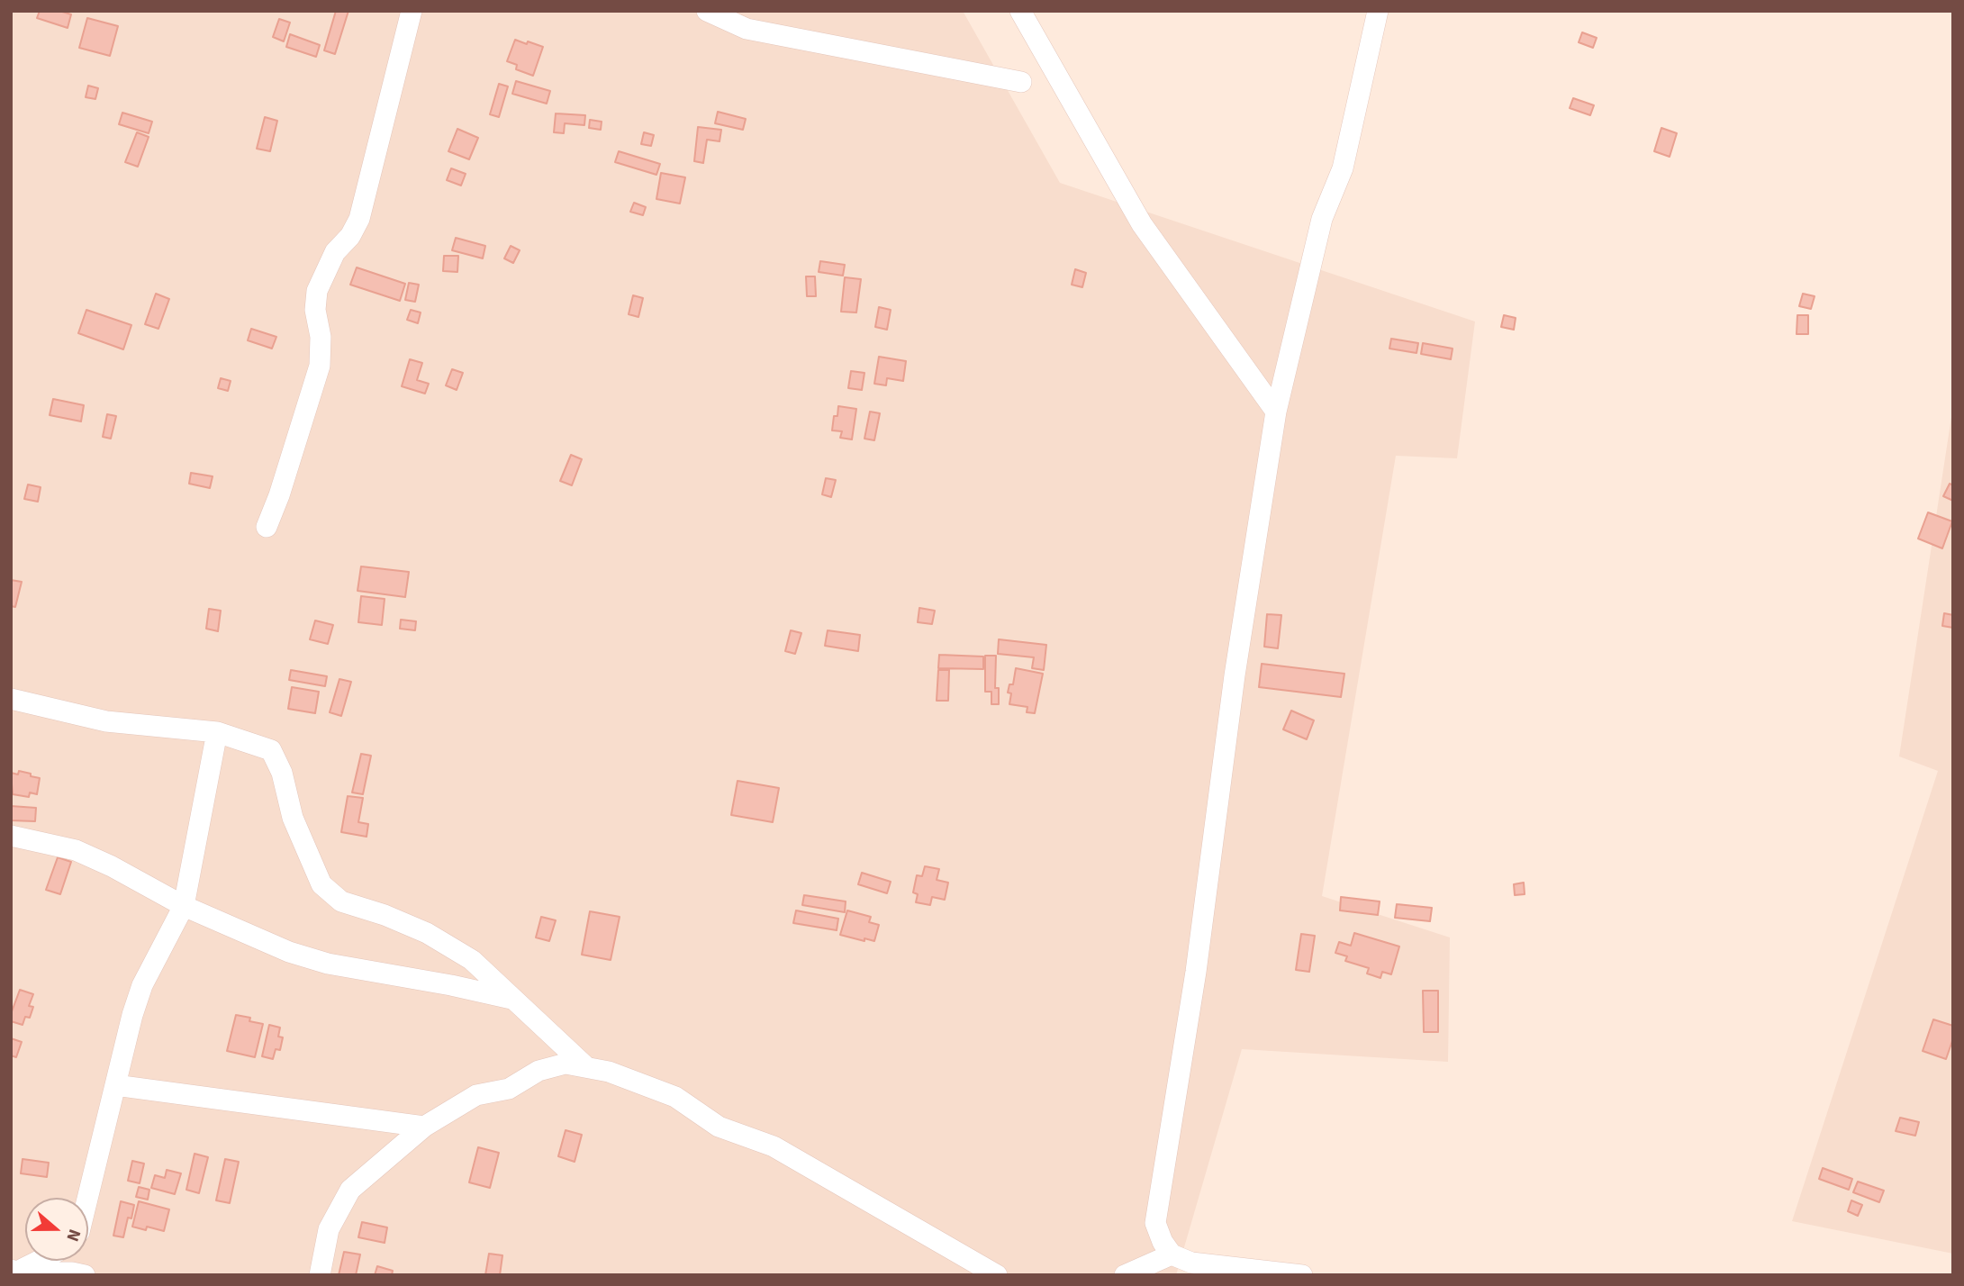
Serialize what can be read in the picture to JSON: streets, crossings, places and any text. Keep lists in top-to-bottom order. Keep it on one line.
{"north":"right"}
